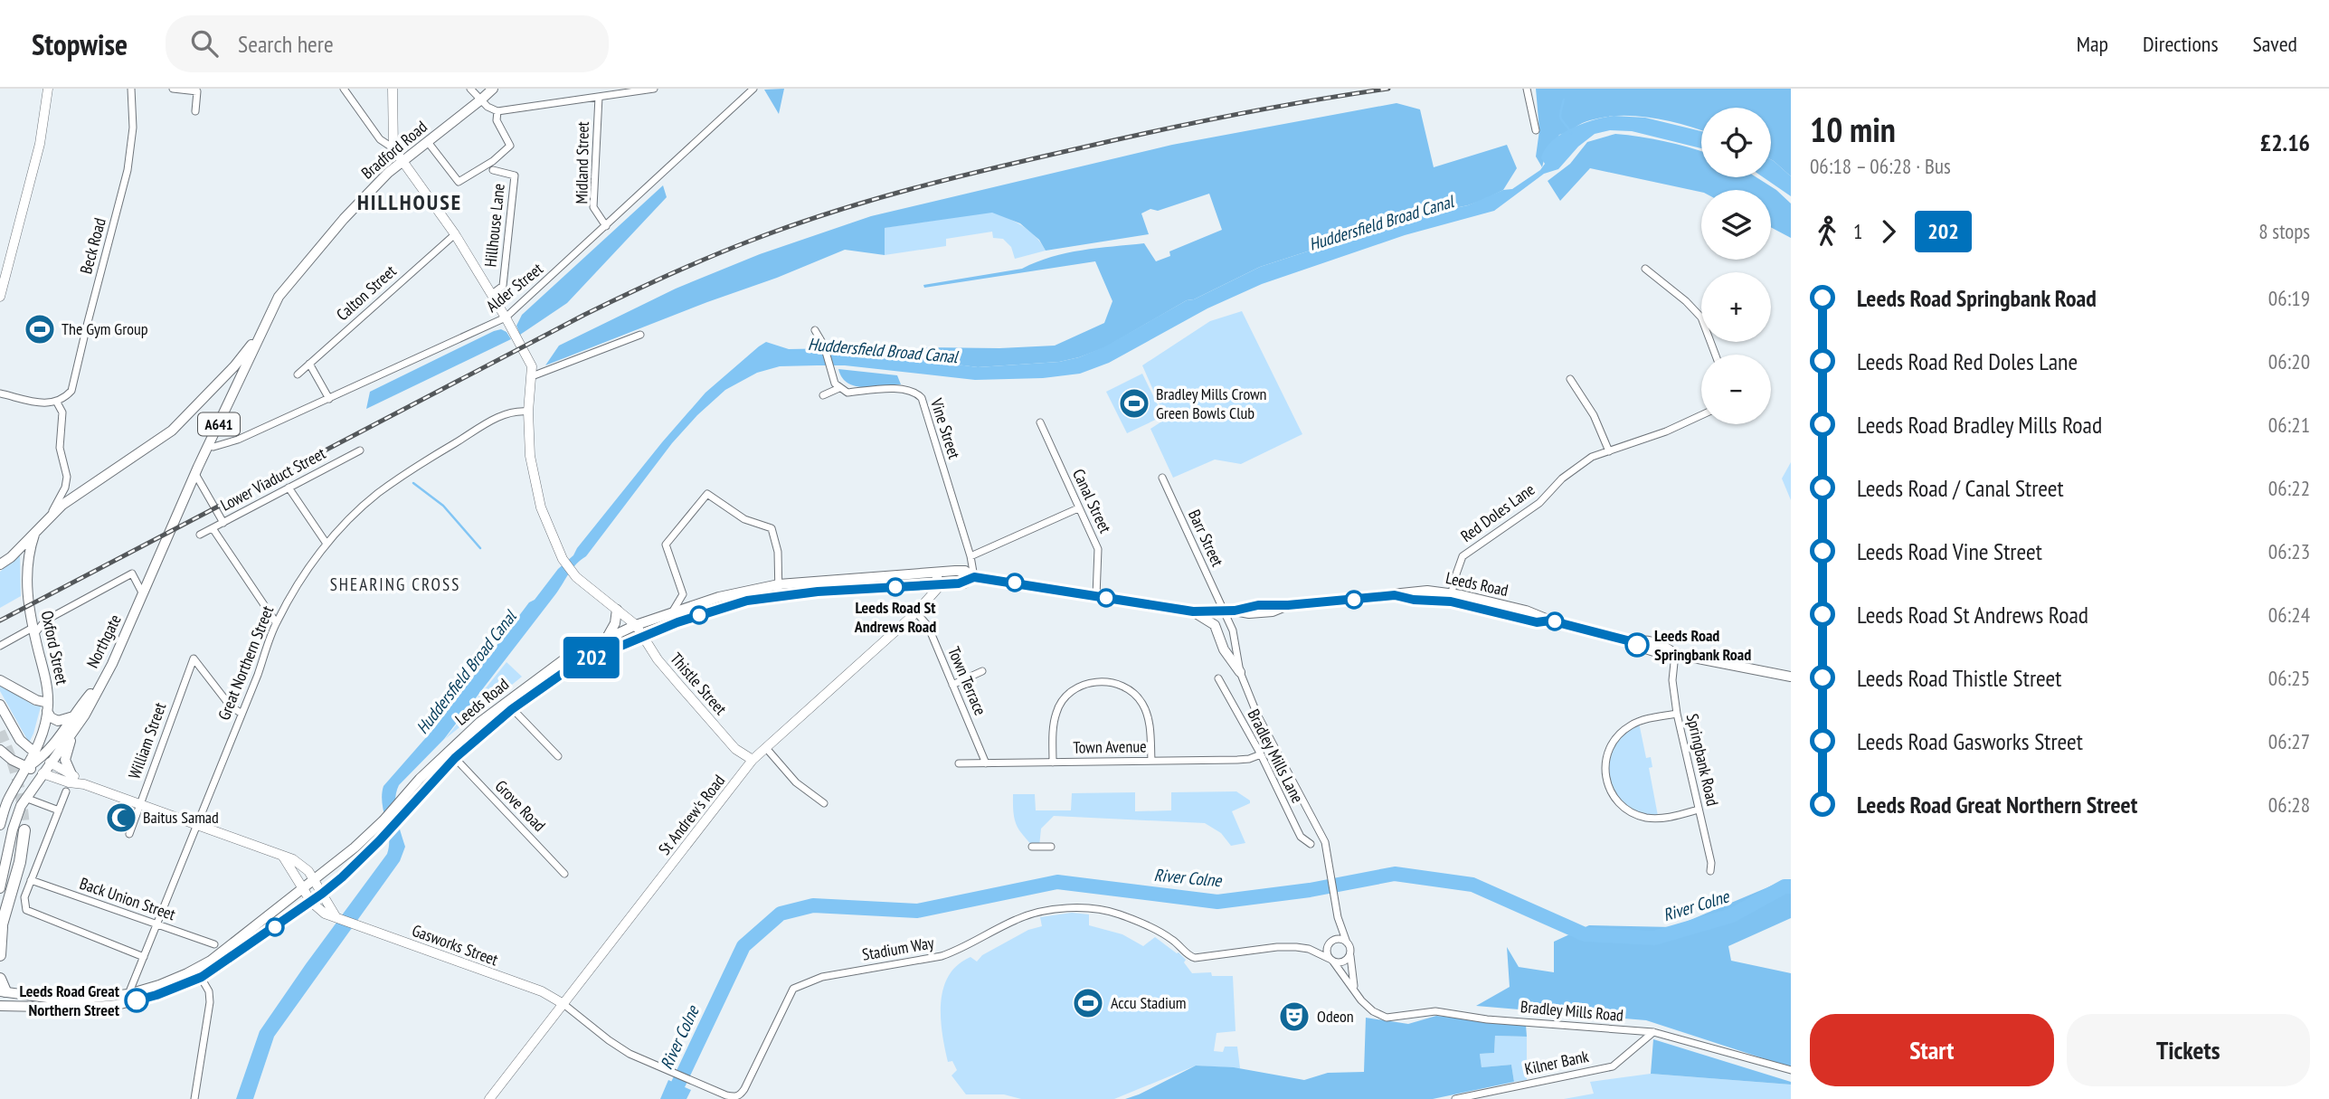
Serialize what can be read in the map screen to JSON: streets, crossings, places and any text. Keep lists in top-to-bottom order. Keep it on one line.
{"streets":{"main road":["Bradford Road","A641","Leeds Road","Northgate","Oxford Street"],"street":["Midland Street","Hillhouse Lane","Beck Road","Alder Street","Calton Street","Vine Street","Lower Viaduct Street","Canal Street","Red Doles Lane","Barr Street","Great Northern Street","Town Terrace","Thistle Street","William Street","Town Avenue","Bradley Mills Lane","Springbank Road","Grove Road","St Andrew's Road","Back Union Street","Gasworks Street","Stadium Way","Bradley Mills Road","Kilner Bank"]},"crossings":[["Bradford Road","Alder Street"],["Bradford Road","A641"],["Bradford Road","Northgate"],["Bradford Road","Oxford Street"],["Midland Street","Alder Street"],["A641","Northgate"],["A641","Oxford Street"],["Vine Street","Leeds Road"],["Canal Street","Leeds Road"],["Red Doles Lane","Leeds Road"],["Barr Street","Leeds Road"],["Leeds Road","Great Northern Street"],["Leeds Road","Thistle Street"],["Leeds Road","Springbank Road"],["Leeds Road","Grove Road"],["Leeds Road","St Andrew's Road"],["Leeds Road","Gasworks Street"],["Northgate","Oxford Street"],["Great Northern Street","William Street"],["Great Northern Street","Back Union Street"],["Town Terrace","Town Avenue"],["Town Terrace","St Andrew's Road"],["Thistle Street","St Andrew's Road"],["Town Avenue","Bradley Mills Lane"],["St Andrew's Road","Gasworks Street"],["St Andrew's Road","Stadium Way"],["Gasworks Street","Stadium Way"],["Stadium Way","Bradley Mills Road"],["Bradley Mills Road","Kilner Bank"]],"districts":["HILLHOUSE","SHEARING CROSS"],"water":["Huddersfield Broad Canal","River Colne"],"places":{"sports":["The Gym Group","Bradley Mills Crown Green Bowls Club","Accu Stadium"],"other":["Leeds Road St Andrews Road","Leeds Road Springbank Road","Leeds Road Great Northern Street"],"mosque":["Baitus Samad"],"theatre":["Odeon"]},"lines":["bus line 202"],"page":{"header":"Stopwise","search":"Search here","nav":["Map","Directions","Saved"],"on_map":"202","heading":["10 min","06:18 – 06:28 · Bus","£2.16"],"map_buttons":["+","−"],"legs":["1","202","8 stops"],"list":[{"name":"Leeds Road Springbank Road","value":"06:19"},{"name":"Leeds Road Red Doles Lane","value":"06:20"},{"name":"Leeds Road Bradley Mills Road","value":"06:21"},{"name":"Leeds Road / Canal Street","value":"06:22"},{"name":"Leeds Road Vine Street","value":"06:23"},{"name":"Leeds Road St Andrews Road","value":"06:24"},{"name":"Leeds Road Thistle Street","value":"06:25"},{"name":"Leeds Road Gasworks Street","value":"06:27"},{"name":"Leeds Road Great Northern Street","value":"06:28"}],"buttons":["Start","Tickets"]}}
